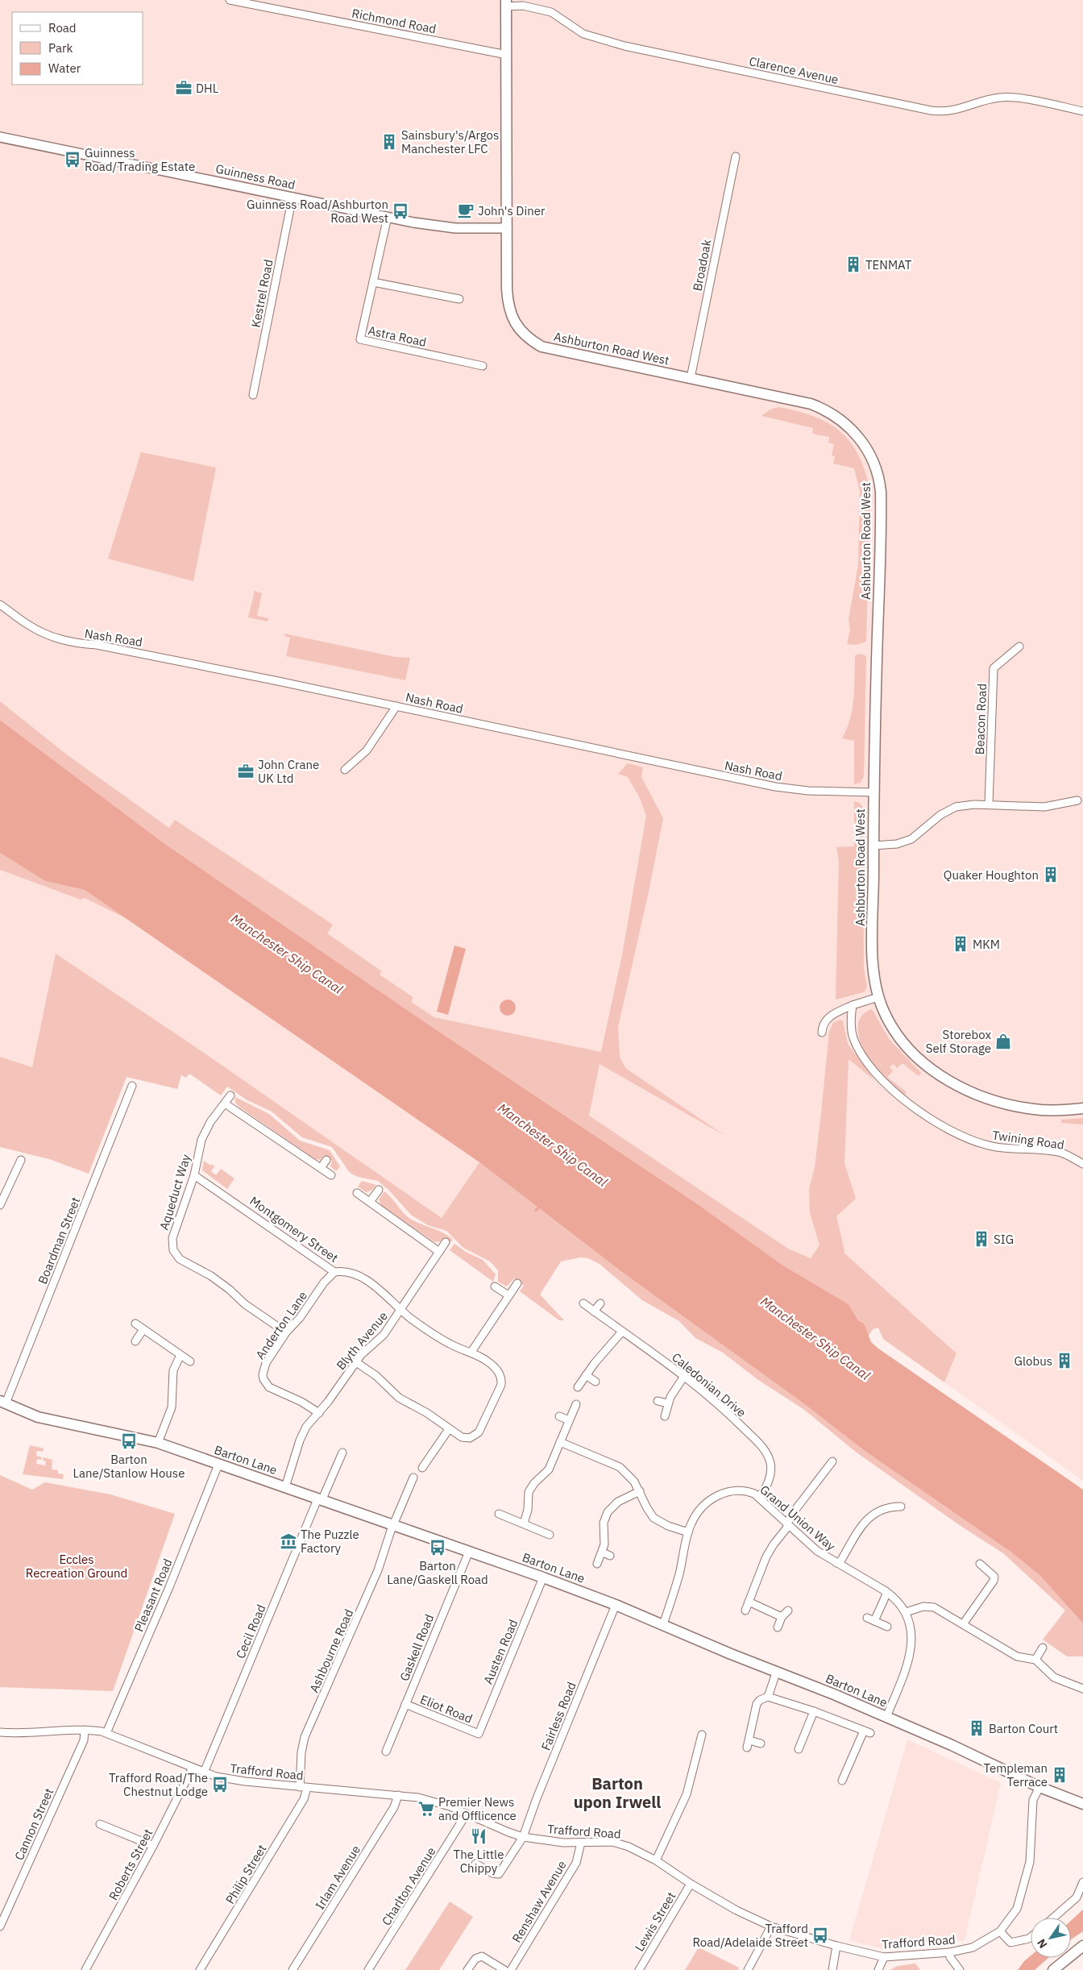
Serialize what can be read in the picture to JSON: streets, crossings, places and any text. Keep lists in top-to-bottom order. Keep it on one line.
{"streets":{"main road":["Ashburton Road West","Barton Lane"],"street":["Richmond Road","Clarence Avenue","Guinness Road","Broadoak","Kestrel Road","Astra Road","Nash Road","Beacon Road","Twining Road","Aqueduct Way","Montgomery Street","Boardman Street","Anderton Lane","Blyth Avenue","Caledonian Drive","Grand Union Way","Pleasant Road","Cecil Road","Gaskell Road","Ashbourne Road","Austen Road","Eliot Road","Fairless Road","Trafford Road","Cannon Street","Roberts Street","Philip Street","Irlam Avenue","Charlton Avenue","Renshaw Avenue","Lewis Street"]},"crossings":[["Richmond Road","Ashburton Road West"],["Clarence Avenue","Ashburton Road West"],["Guinness Road","Kestrel Road"],["Guinness Road","Astra Road"],["Guinness Road","Ashburton Road West"],["Broadoak","Ashburton Road West"],["Ashburton Road West","Nash Road"],["Aqueduct Way","Montgomery Street"],["Aqueduct Way","Anderton Lane"],["Montgomery Street","Anderton Lane"],["Montgomery Street","Blyth Avenue"],["Boardman Street","Barton Lane"],["Anderton Lane","Blyth Avenue"],["Blyth Avenue","Barton Lane"],["Caledonian Drive","Grand Union Way"],["Barton Lane","Grand Union Way"],["Barton Lane","Pleasant Road"],["Barton Lane","Cecil Road"],["Barton Lane","Gaskell Road"],["Barton Lane","Ashbourne Road"],["Barton Lane","Austen Road"],["Barton Lane","Fairless Road"],["Barton Lane","Trafford Road"],["Pleasant Road","Trafford Road"],["Cecil Road","Trafford Road"],["Gaskell Road","Eliot Road"],["Ashbourne Road","Trafford Road"],["Ashbourne Road","Philip Street"],["Austen Road","Eliot Road"],["Fairless Road","Trafford Road"],["Trafford Road","Cannon Street"],["Trafford Road","Roberts Street"],["Trafford Road","Philip Street"],["Trafford Road","Irlam Avenue"],["Trafford Road","Charlton Avenue"],["Trafford Road","Renshaw Avenue"],["Trafford Road","Lewis Street"]],"districts":["Barton upon Irwell"],"water":["Manchester Ship Canal"],"parks":["Eccles Recreation Ground"],"places":{"office":["DHL","John Crane UK Ltd"],"building":["Sainsbury's/Argos Manchester LFC","TENMAT","Quaker Houghton","MKM","SIG","Globus","Barton Court","Templeman Terrace"],"bus stop":["Guinness Road/Trading Estate","Guinness Road/Ashburton Road West","Barton Lane/Stanlow House","Barton Lane/Gaskell Road","Trafford Road/The Chestnut Lodge","Trafford Road/Adelaide Street"],"cafe":["John's Diner"],"shop":["Storebox Self Storage"],"museum":["The Puzzle Factory"],"supermarket":["Premier News and Offlicence"],"restaurant":["The Little Chippy"]},"legend":["Road","Park","Water"],"north":"bottom left"}
